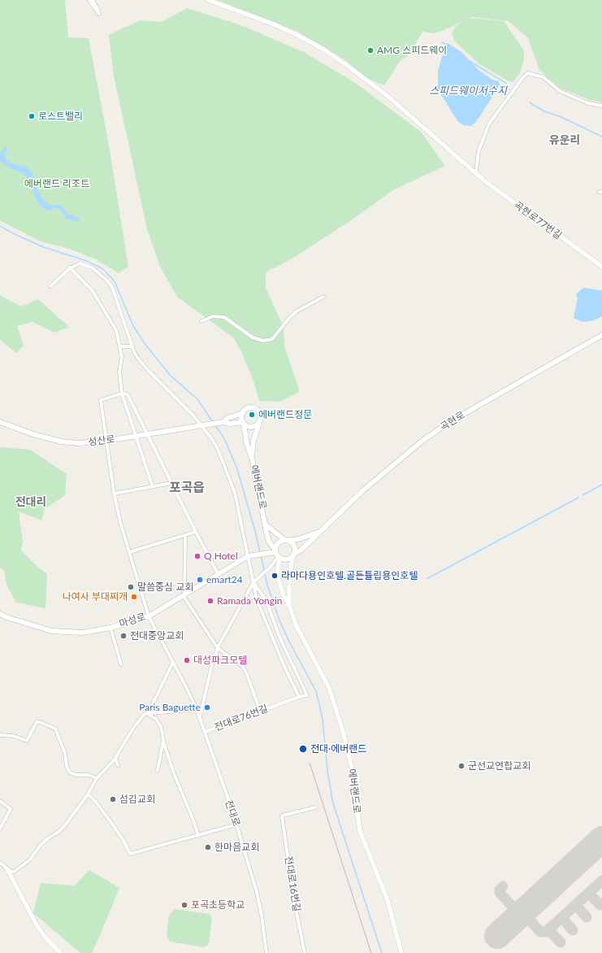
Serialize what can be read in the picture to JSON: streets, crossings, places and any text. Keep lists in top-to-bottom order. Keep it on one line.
{"streets":{"main road":["곡현로","성산로","에버랜드로","마성로"],"street":["곡현로77번길","전대로76번길","전대로","전대로16번길"]},"crossings":[["곡현로","에버랜드로"],["곡현로","마성로"],["성산로","전대로"],["에버랜드로","마성로"],["마성로","전대로"],["전대로76번길","전대로"]],"districts":["유운리","포곡읍","전대리"],"water":["스피드웨이저수지"],"parks":["에버랜드 리조트"],"places":["AMG 스피드웨이","로스트밸리","에버랜드정문","Q Hotel","라마다용인호텔.골든튤립용인호텔","emart24","말씀중심 교회","나여사 부대찌개","Ramada Yongin","전대중앙교회","대성파크모텔","Paris Baguette","전대·에버랜드","군선교연합교회","섬김교회","한마음교회","포곡초등학교"]}
